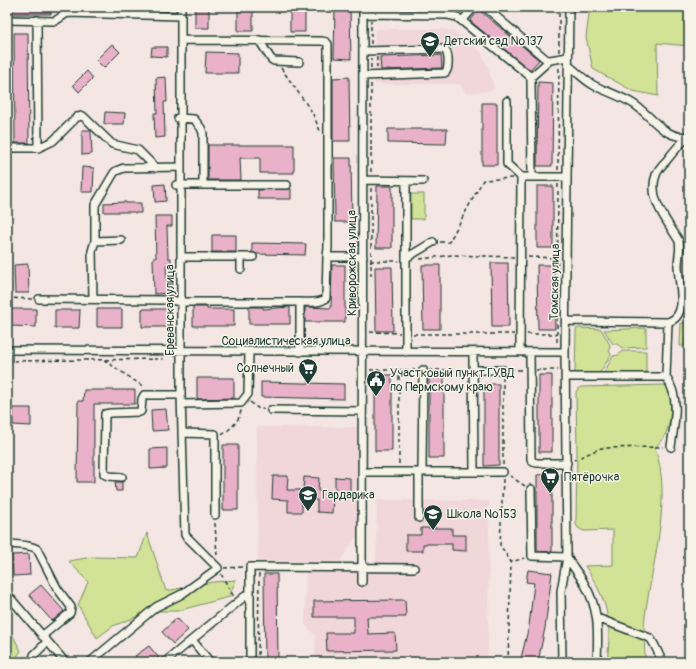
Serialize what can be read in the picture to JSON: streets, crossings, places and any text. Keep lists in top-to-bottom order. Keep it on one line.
{"streets":{"street":["Криворожская улица","Томская улица","Ереванская улица","Социалистическая улица"]},"crossings":[["Криворожская улица","Социалистическая улица"],["Томская улица","Социалистическая улица"],["Ереванская улица","Социалистическая улица"]],"places":{"school or university":["Детский сад №137","Гардарика","Школа №153"],"supermarket":["Солнечный","Пятёрочка"],"public building":["Участковый пункт ГУВД по Пермскому краю"]}}
